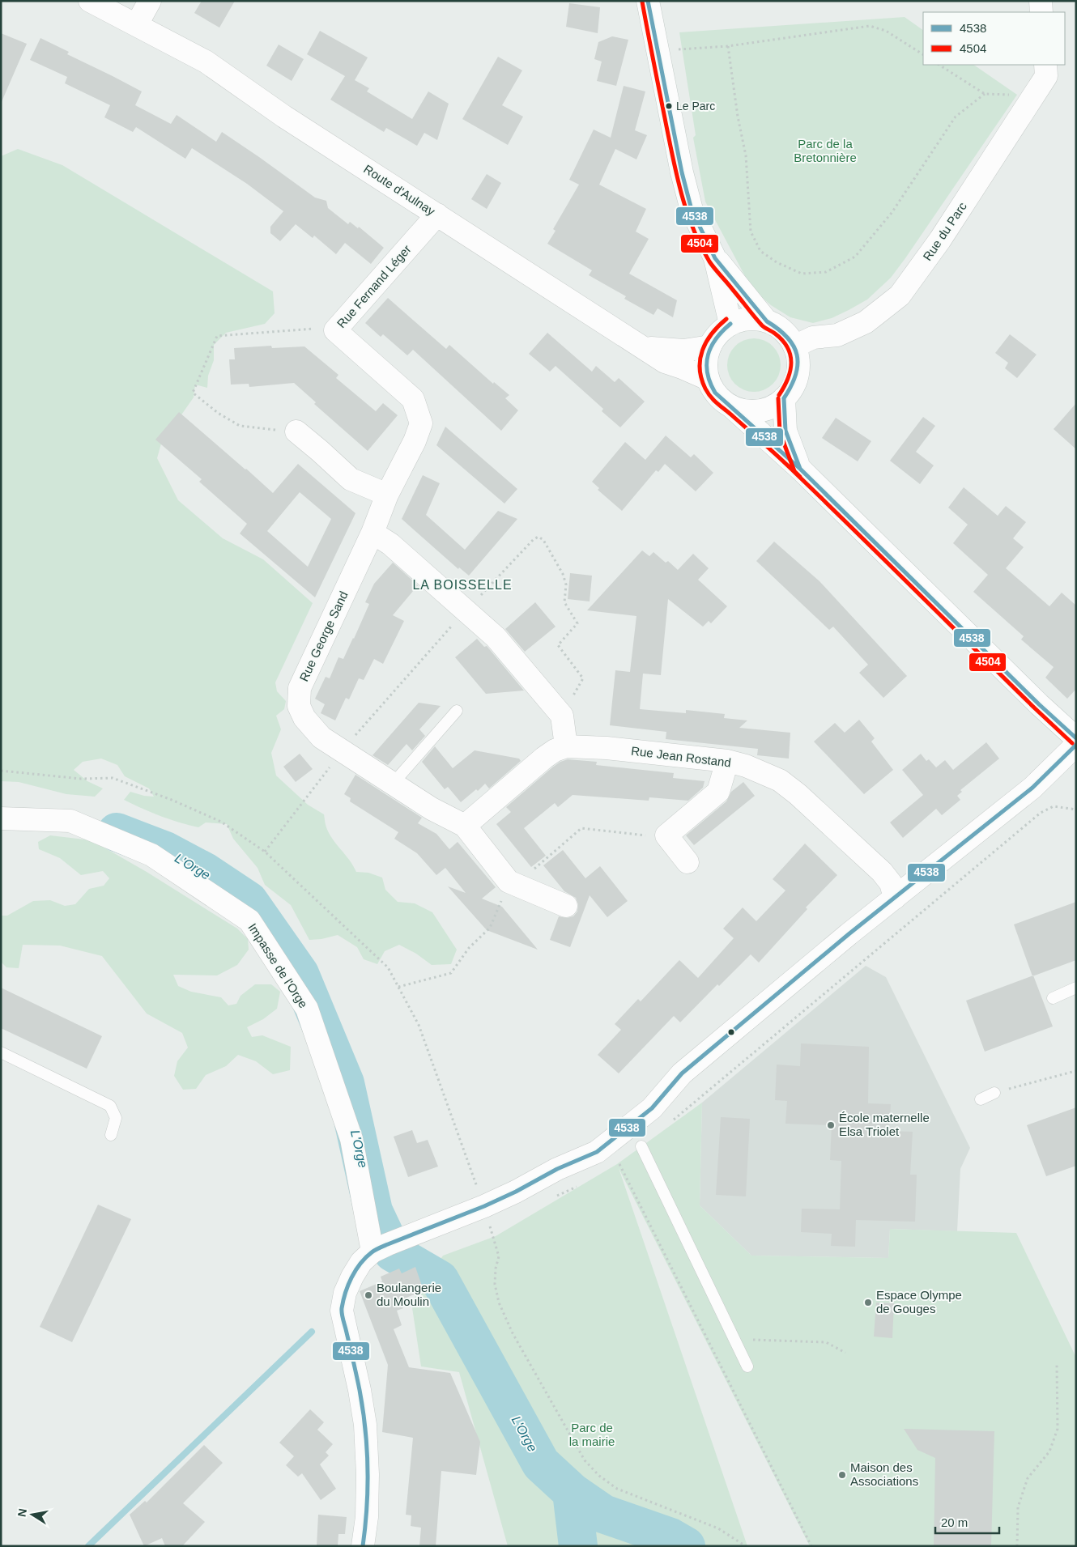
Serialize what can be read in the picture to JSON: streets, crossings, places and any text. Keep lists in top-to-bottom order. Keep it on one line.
{"streets":{"street":["Route d'Aulnay","Rue du Parc","Rue Fernand Léger","Rue George Sand","Rue Jean Rostand","Impasse de l'Orge"]},"crossings":[["Route d'Aulnay","Rue du Parc"],["Route d'Aulnay","Rue Fernand Léger"],["Rue Fernand Léger","Rue George Sand"]],"districts":["LA BOISSELLE"],"water":["L'Orge"],"parks":["Parc de la Bretonnière","Parc de la mairie"],"places":["Le Parc","École maternelle Elsa Triolet","Boulangerie du Moulin","Espace Olympe de Gouges","Maison des Associations"],"lines":["transit line 4538","transit line 4504"],"legend":["4538","4504"],"scale_bar":"20 m","north":"left"}
